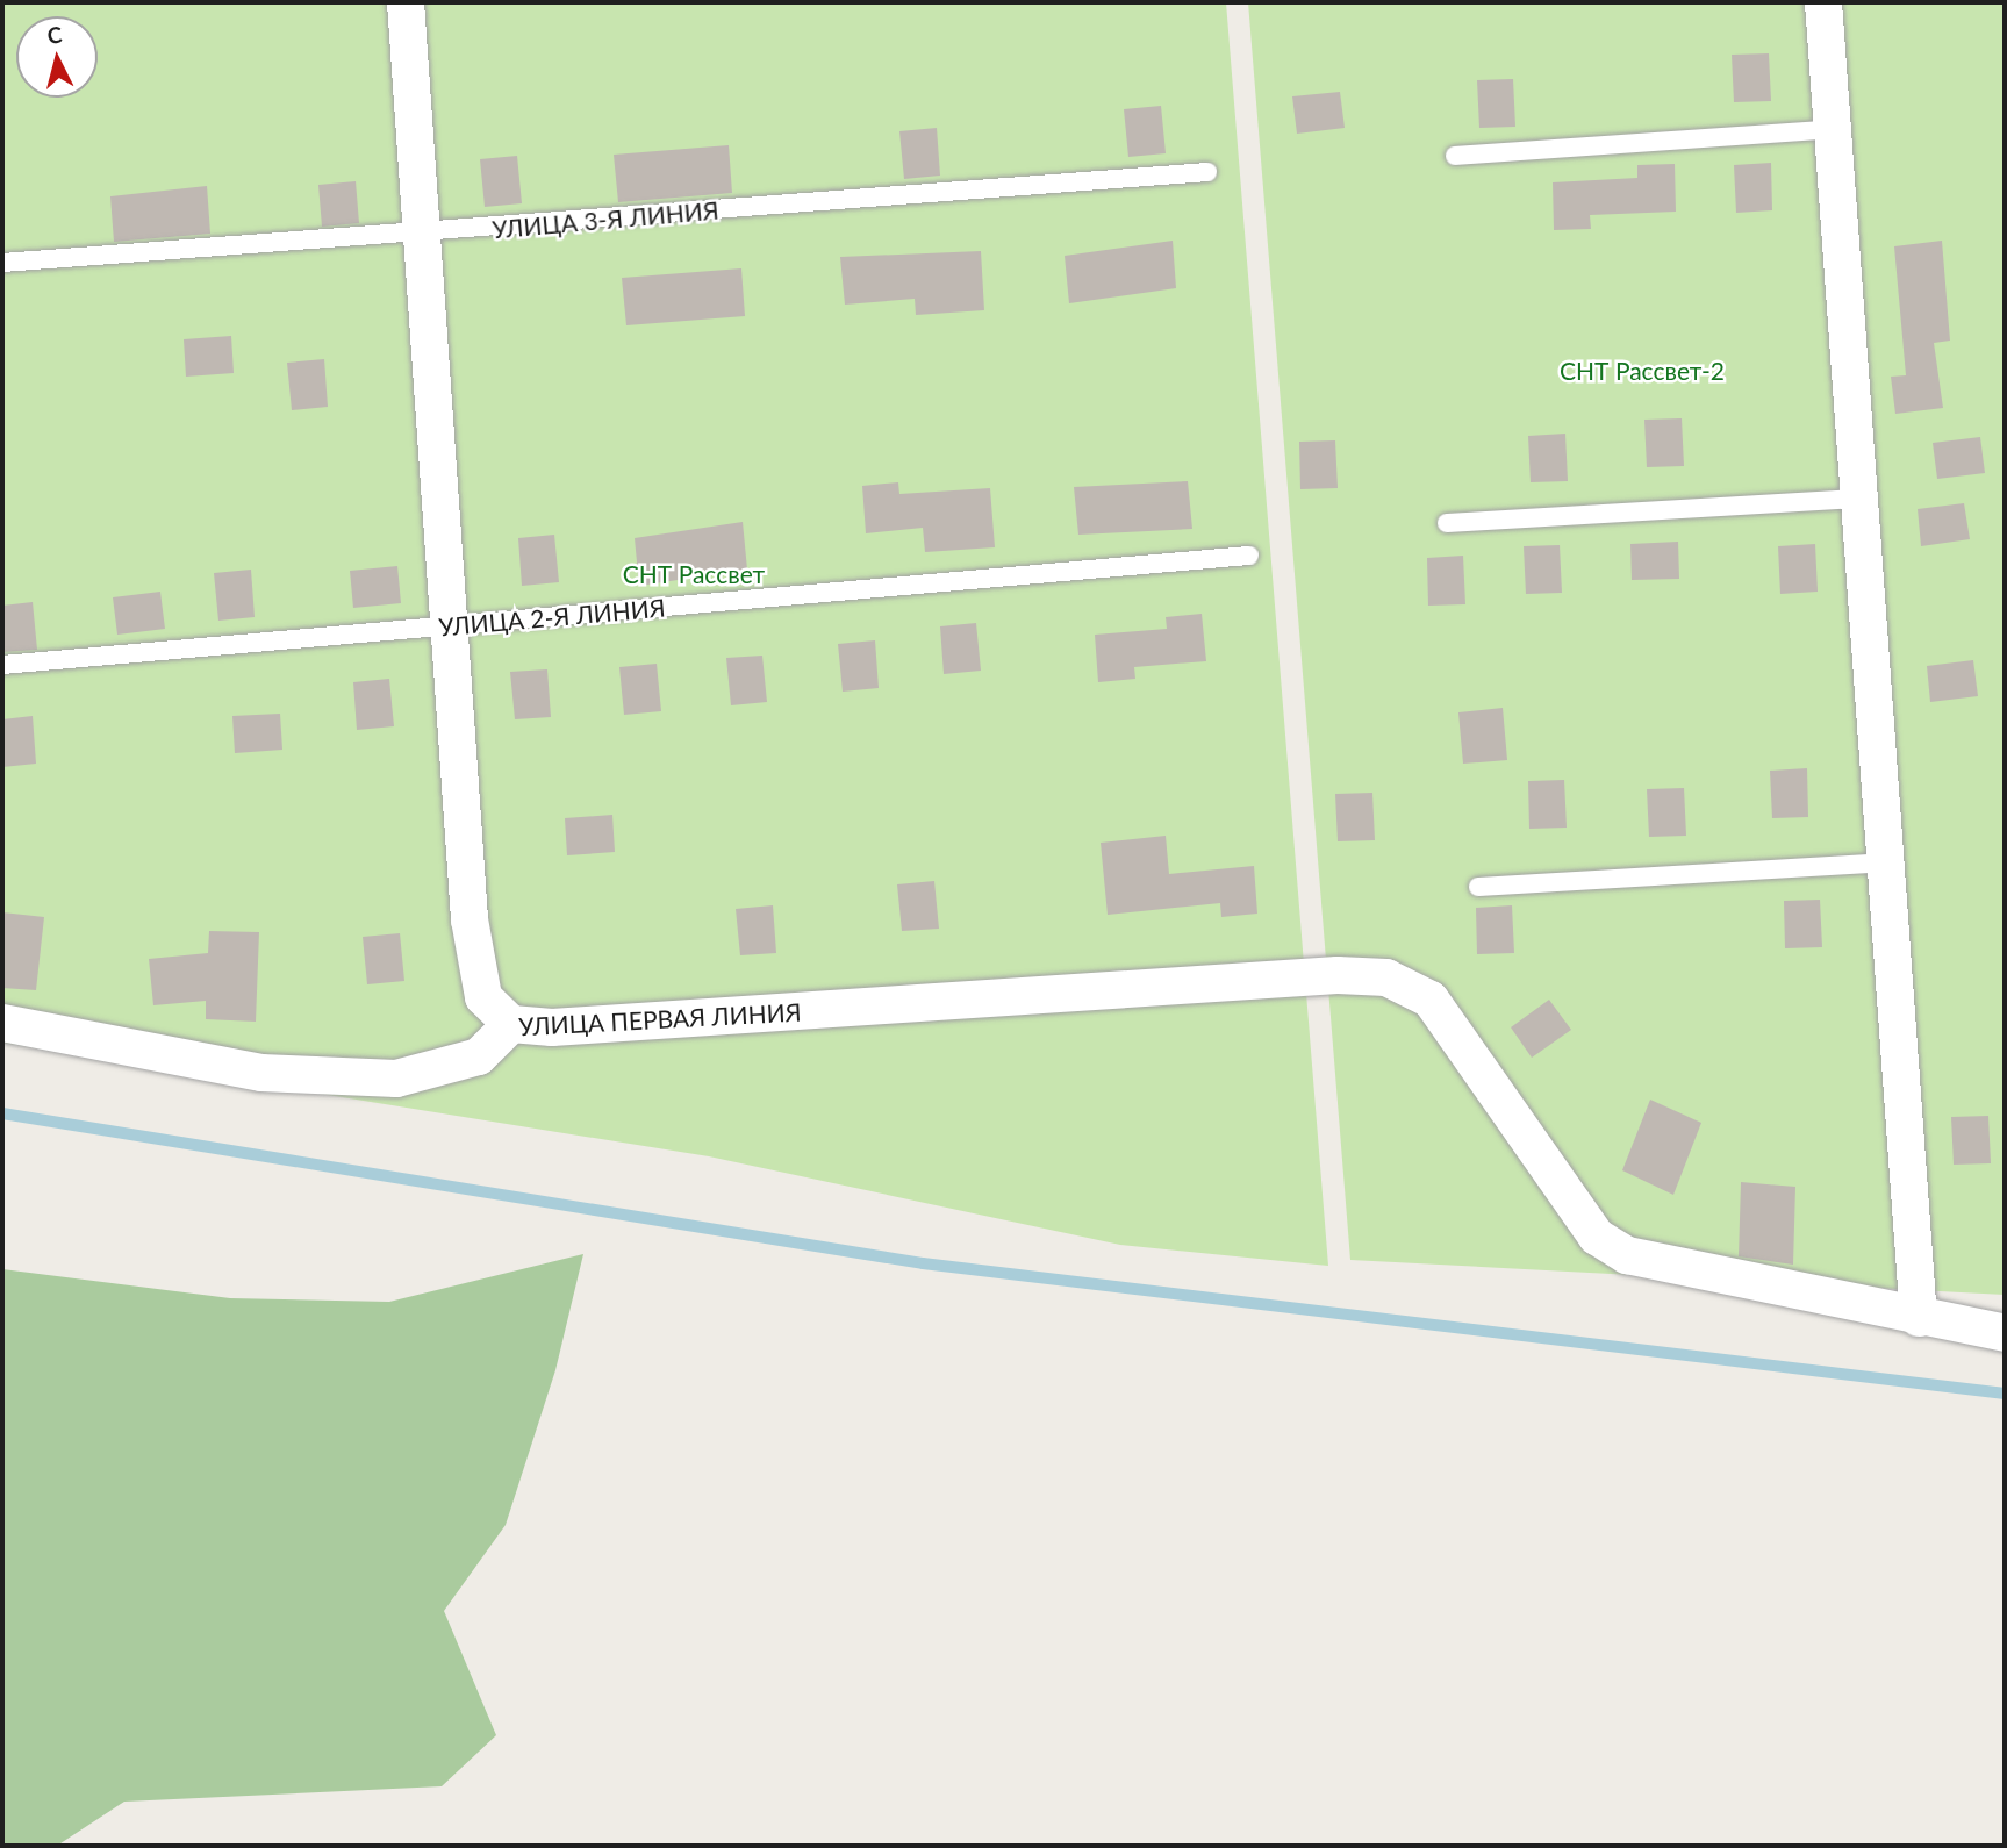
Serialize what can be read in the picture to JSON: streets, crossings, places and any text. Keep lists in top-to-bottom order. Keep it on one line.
{"streets":{"street":["УЛИЦА ПЕРВАЯ ЛИНИЯ"],"lane":["УЛИЦА 3-Я ЛИНИЯ","УЛИЦА 2-Я ЛИНИЯ"]},"parks":["СНТ Рассвет-2","СНТ Рассвет"],"north":"top"}
